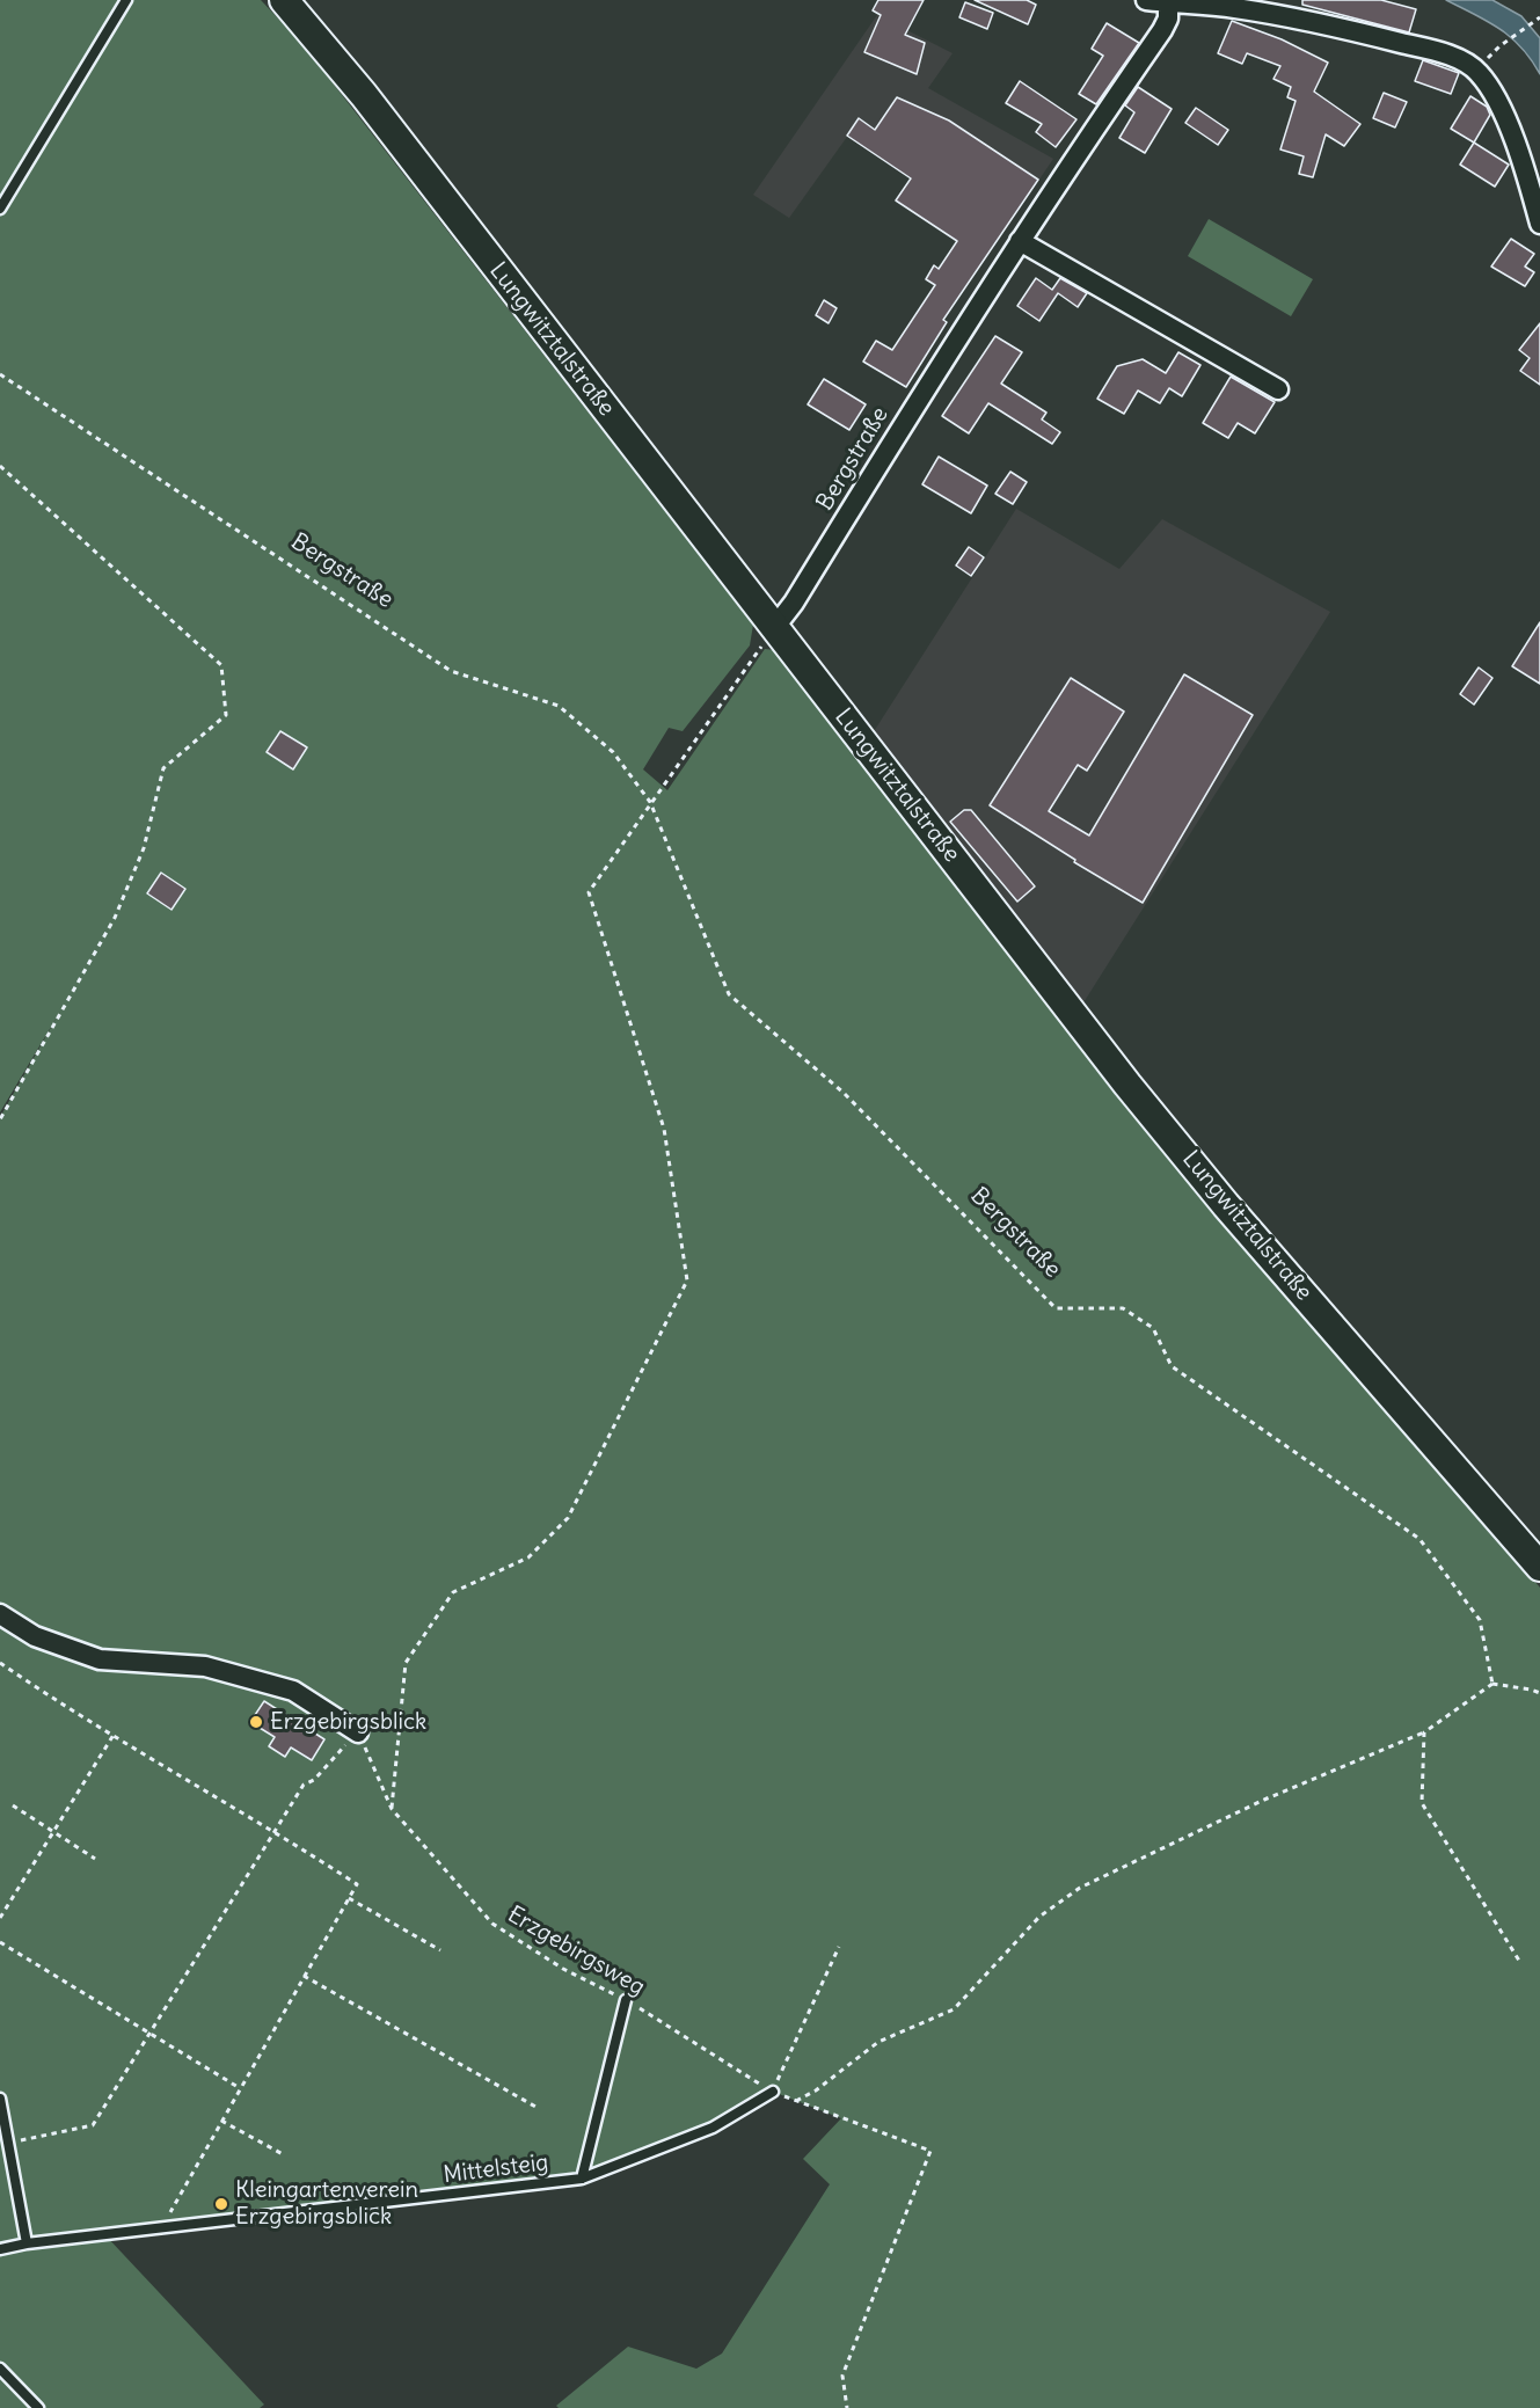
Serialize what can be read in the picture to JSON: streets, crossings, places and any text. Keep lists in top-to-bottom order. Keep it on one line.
{"streets":{"main road":["Lungwitztalstraße"],"street":["Bergstraße"],"lane":["Mittelsteig"],"path":["Erzgebirgsweg"]},"crossings":[["Lungwitztalstraße","Bergstraße"],["Erzgebirgsweg","Mittelsteig"]],"places":["Erzgebirgsblick","Kleingartenverein Erzgebirgsblick"]}
